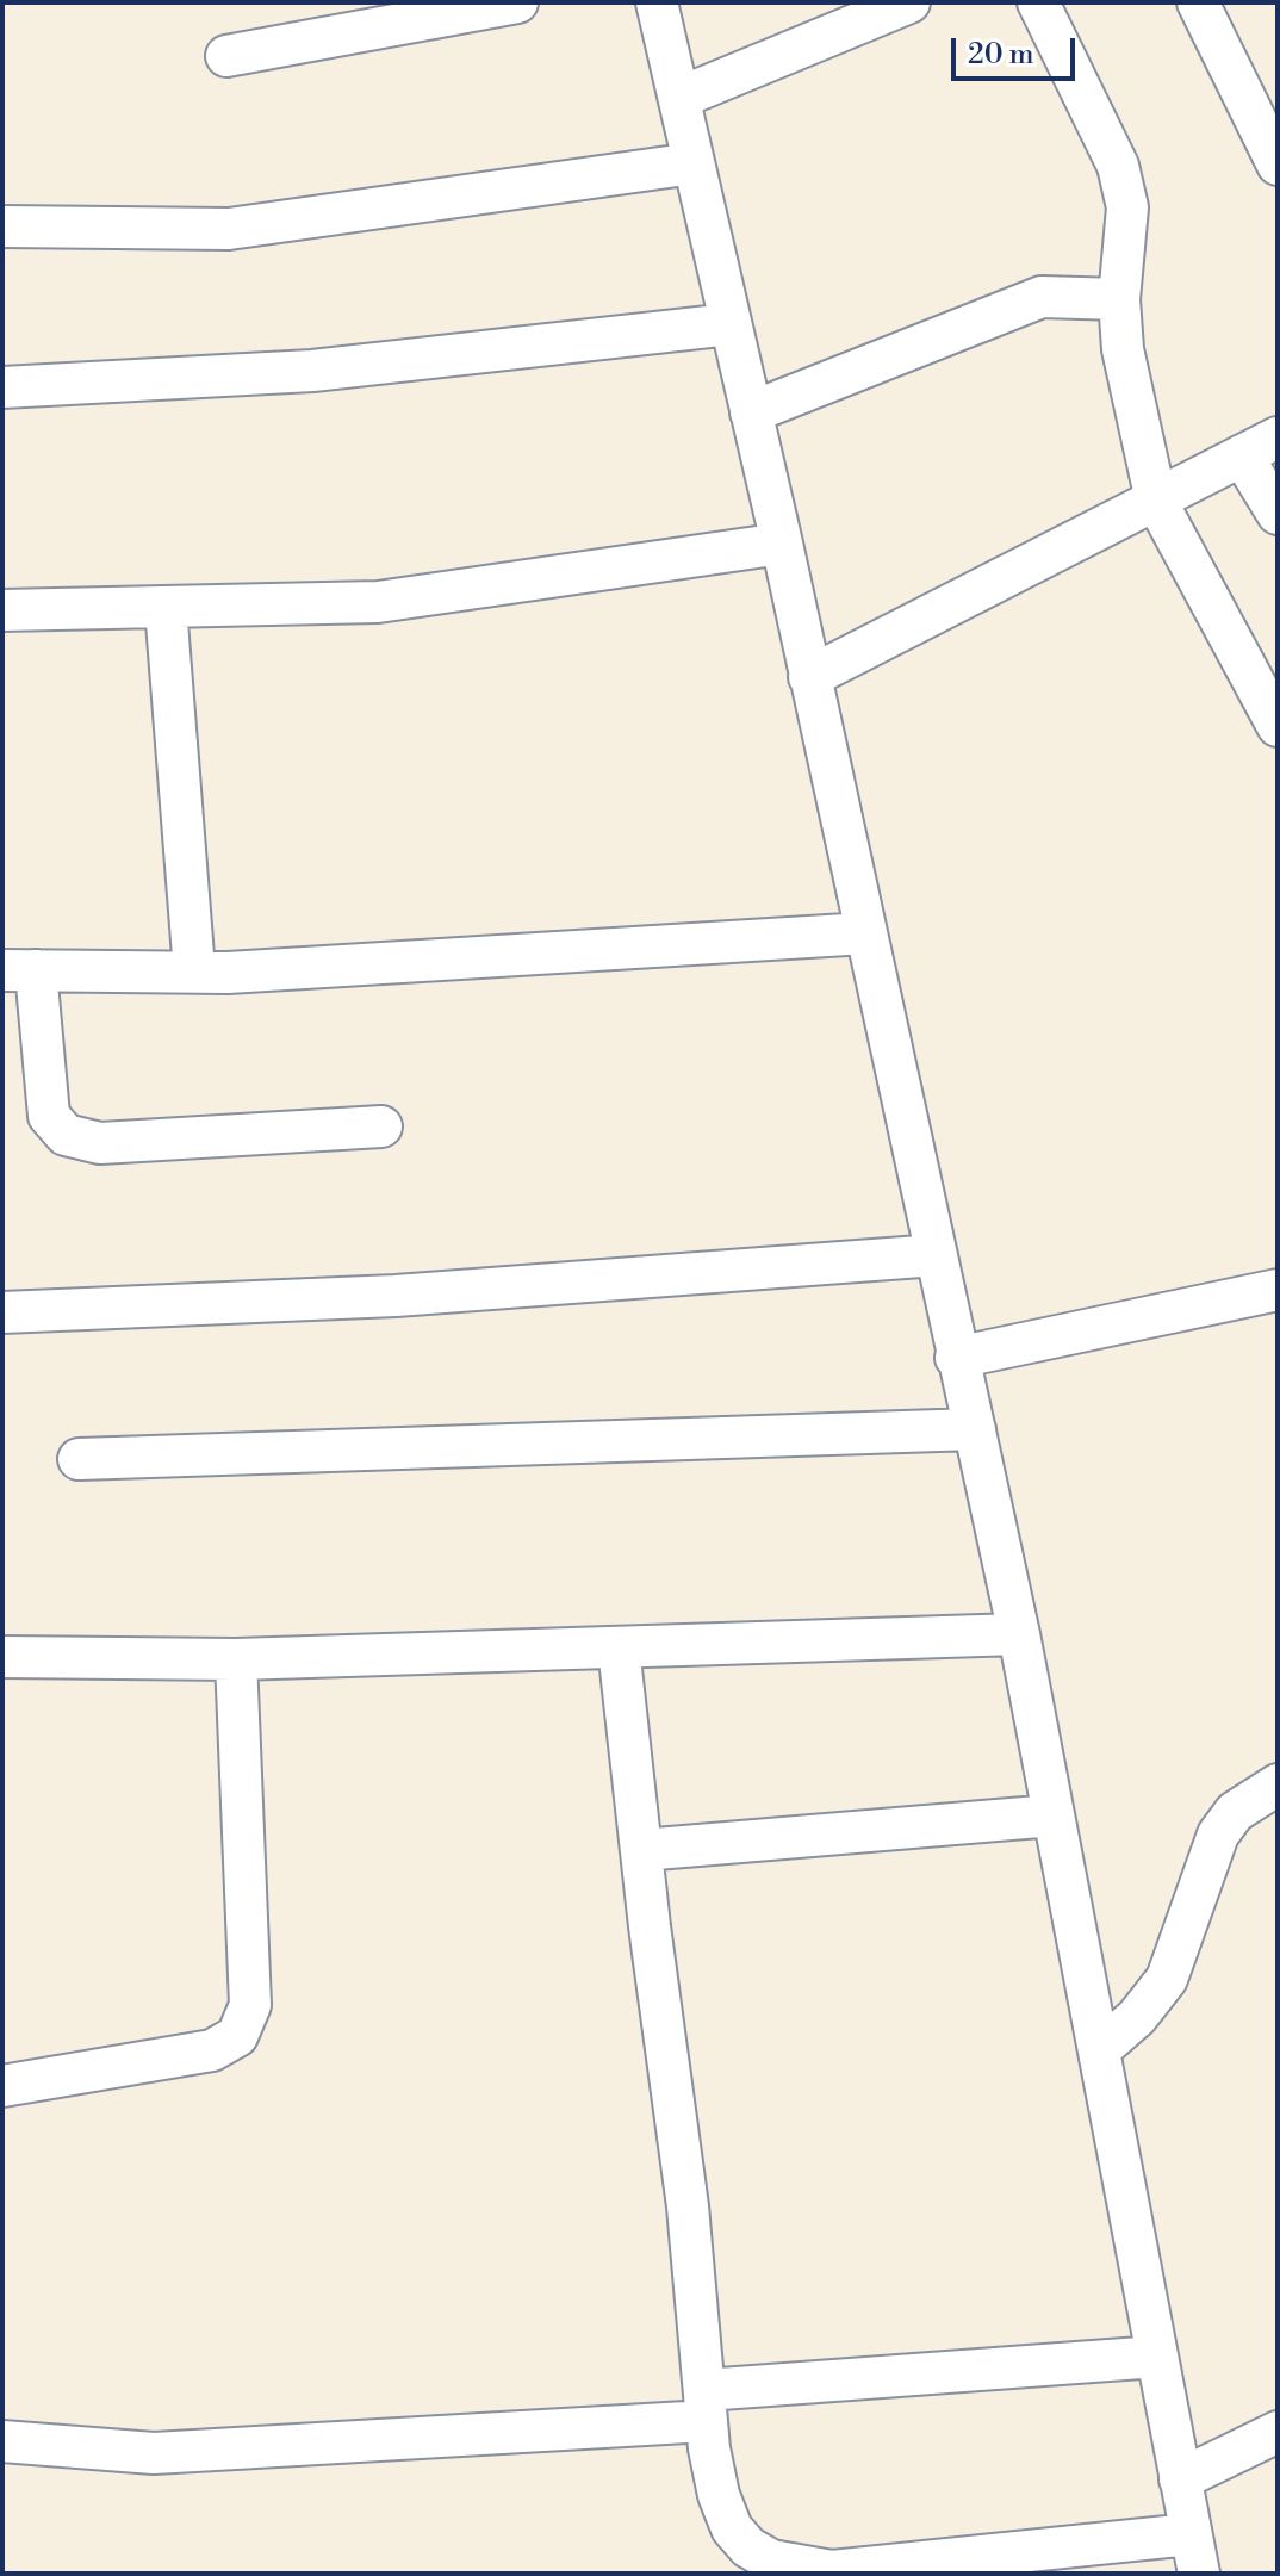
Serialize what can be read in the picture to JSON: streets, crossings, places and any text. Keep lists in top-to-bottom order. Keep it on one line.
{"scale_bar":"20 m"}
